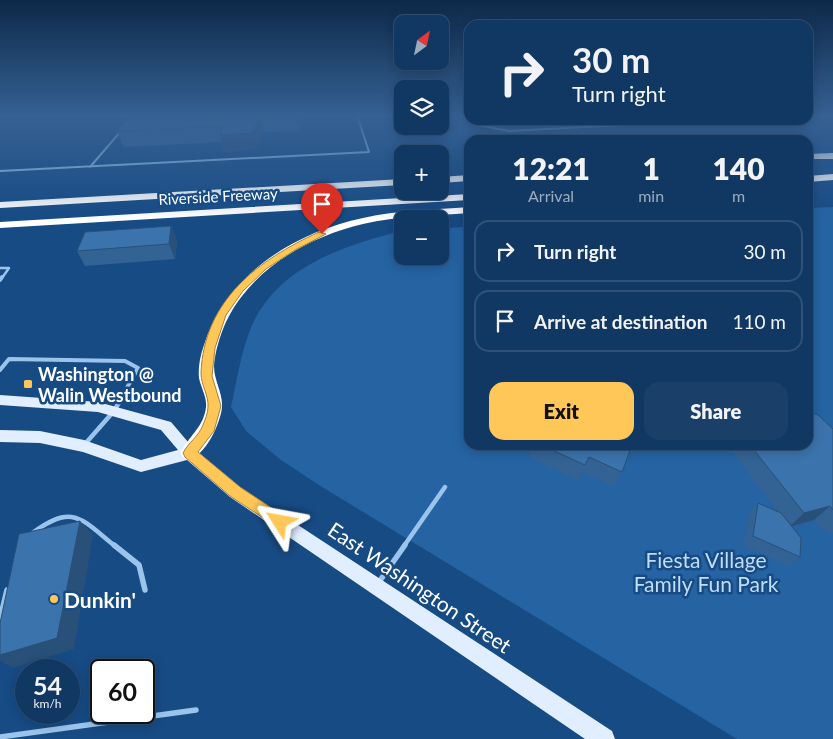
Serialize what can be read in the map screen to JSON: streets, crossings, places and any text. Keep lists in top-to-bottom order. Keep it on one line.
{"streets":{"highway":["Riverside Freeway"],"main road":["East Washington Street"]},"parks":["Fiesta Village Family Fun Park"],"places":{"transit":["Washington @ Walin Westbound"],"other":["Dunkin'"]},"north":"top right","page":{"map_buttons":["+","−"],"turn":["30 m","Turn right"],"eta":["12:21","Arrival","1","min","140","m"],"list":[{"name":"Turn right","value":"30 m"},{"name":"Arrive at destination","value":"110 m"}],"buttons":["Exit","Share"],"speed":"54 km/h","limit":"60"}}
